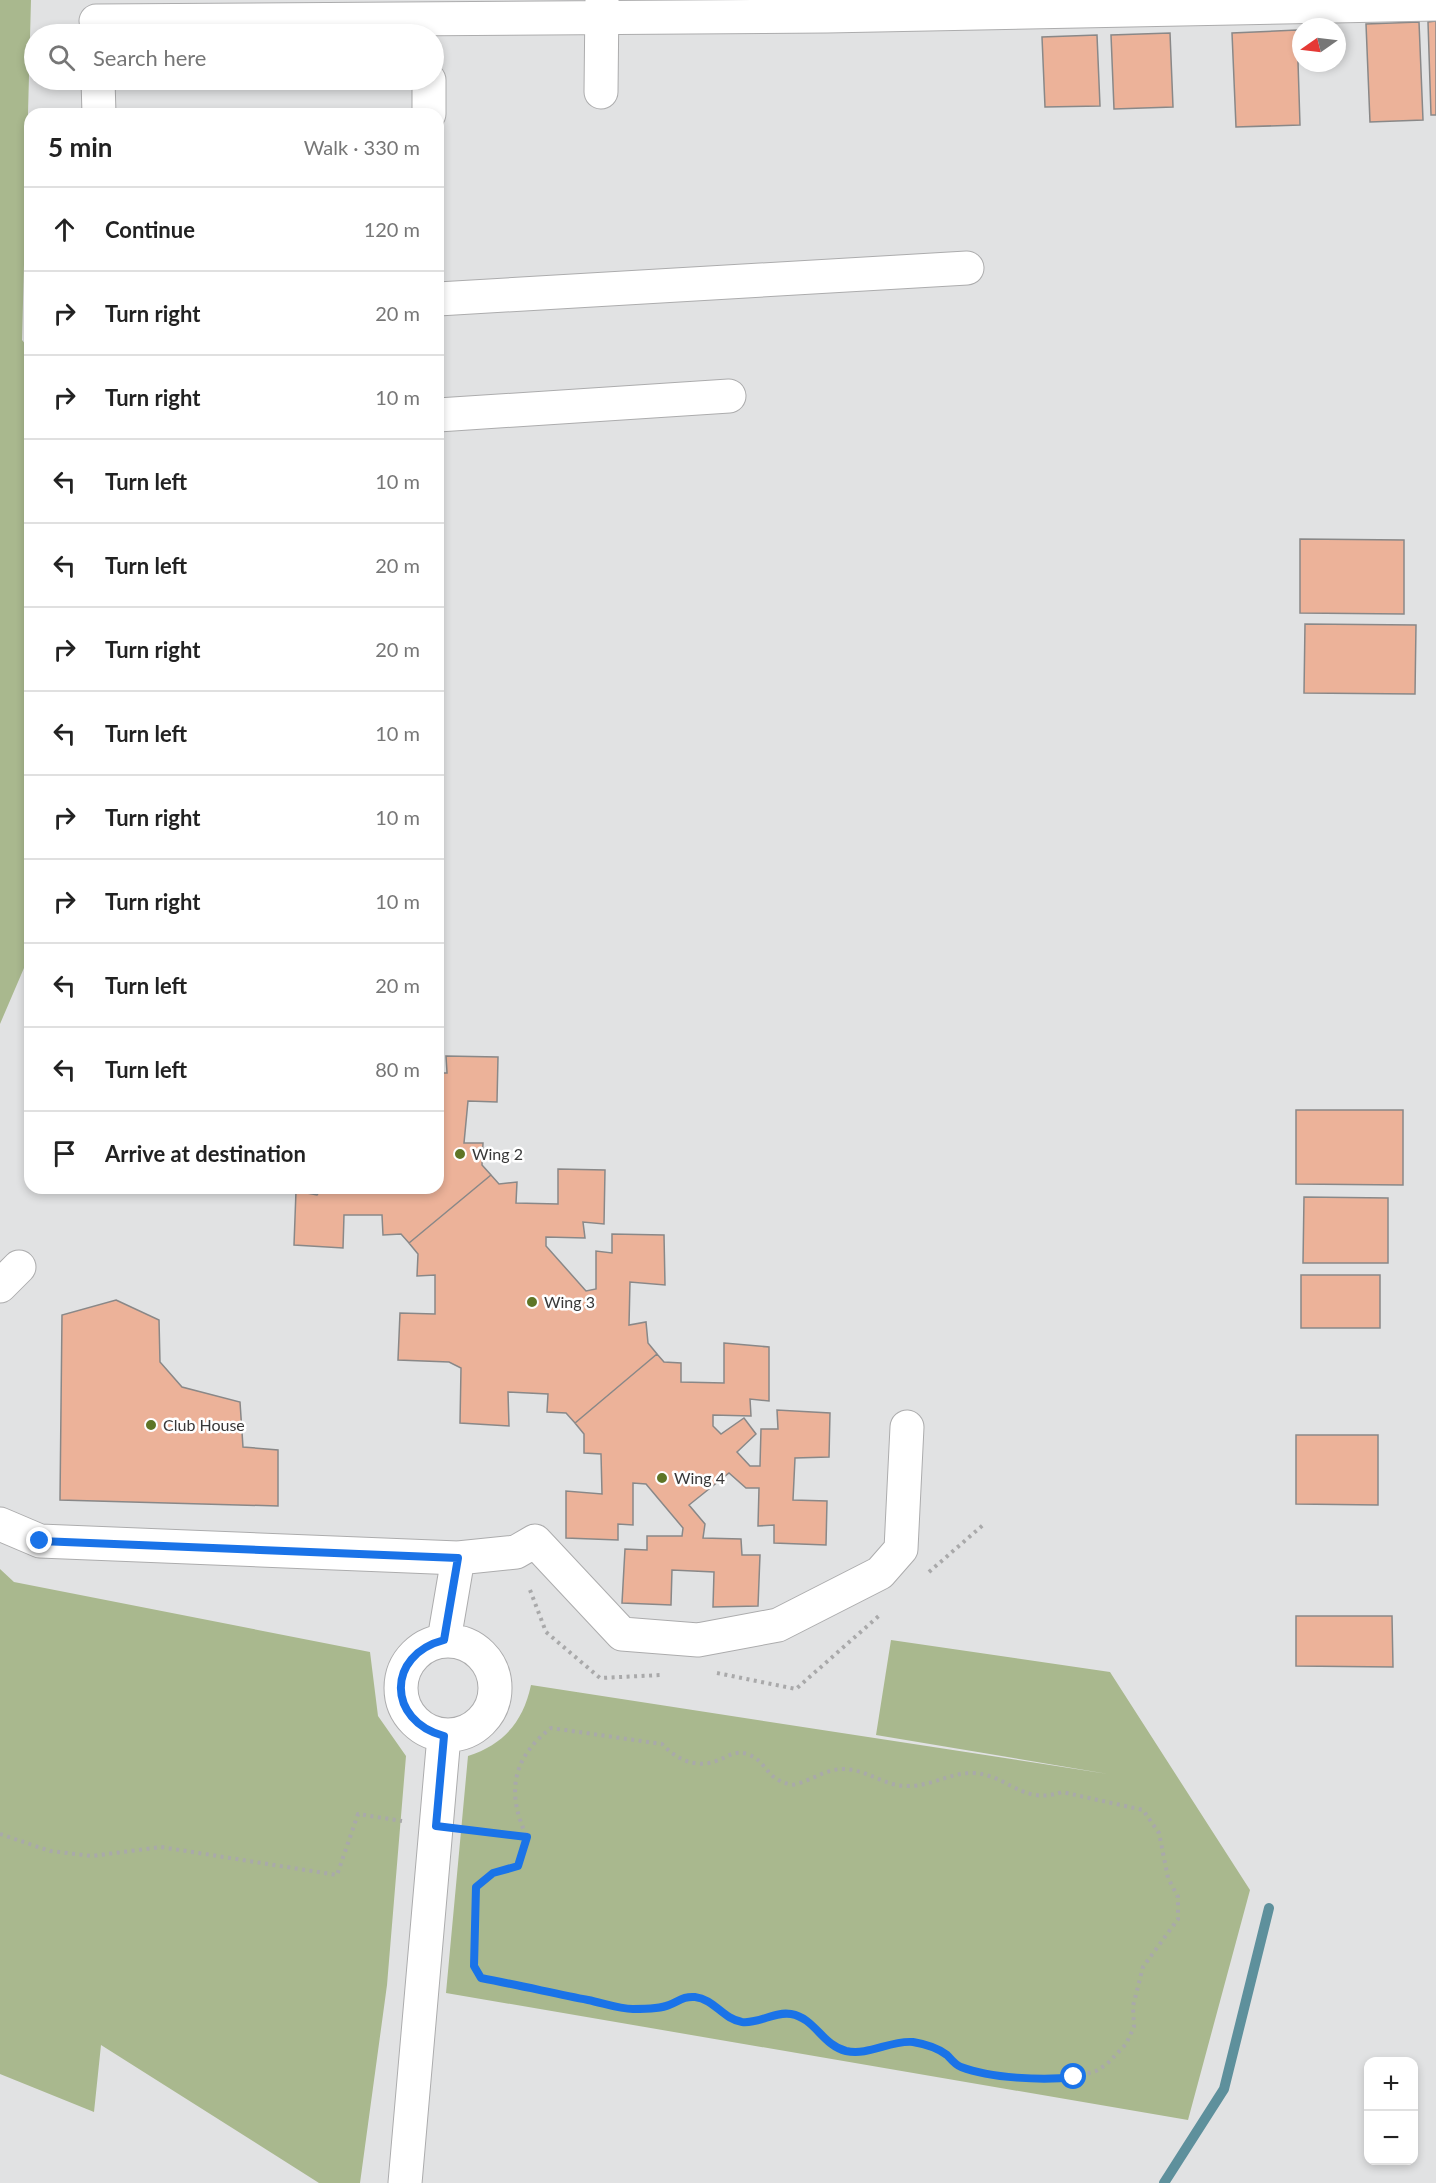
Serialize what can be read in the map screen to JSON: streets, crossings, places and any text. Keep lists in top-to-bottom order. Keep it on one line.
{"places":["Wing 2","Wing 3","Club House","Wing 4"],"north":"left","page":{"search":"Search here","heading":["5 min","Walk · 330 m"],"list":[["Continue","120 m"],["Turn right","20 m"],["Turn right","10 m"],["Turn left","10 m"],["Turn left","20 m"],["Turn right","20 m"],["Turn left","10 m"],["Turn right","10 m"],["Turn right","10 m"],["Turn left","20 m"],["Turn left","80 m"],"Arrive at destination"],"map_buttons":["+","−"]}}
